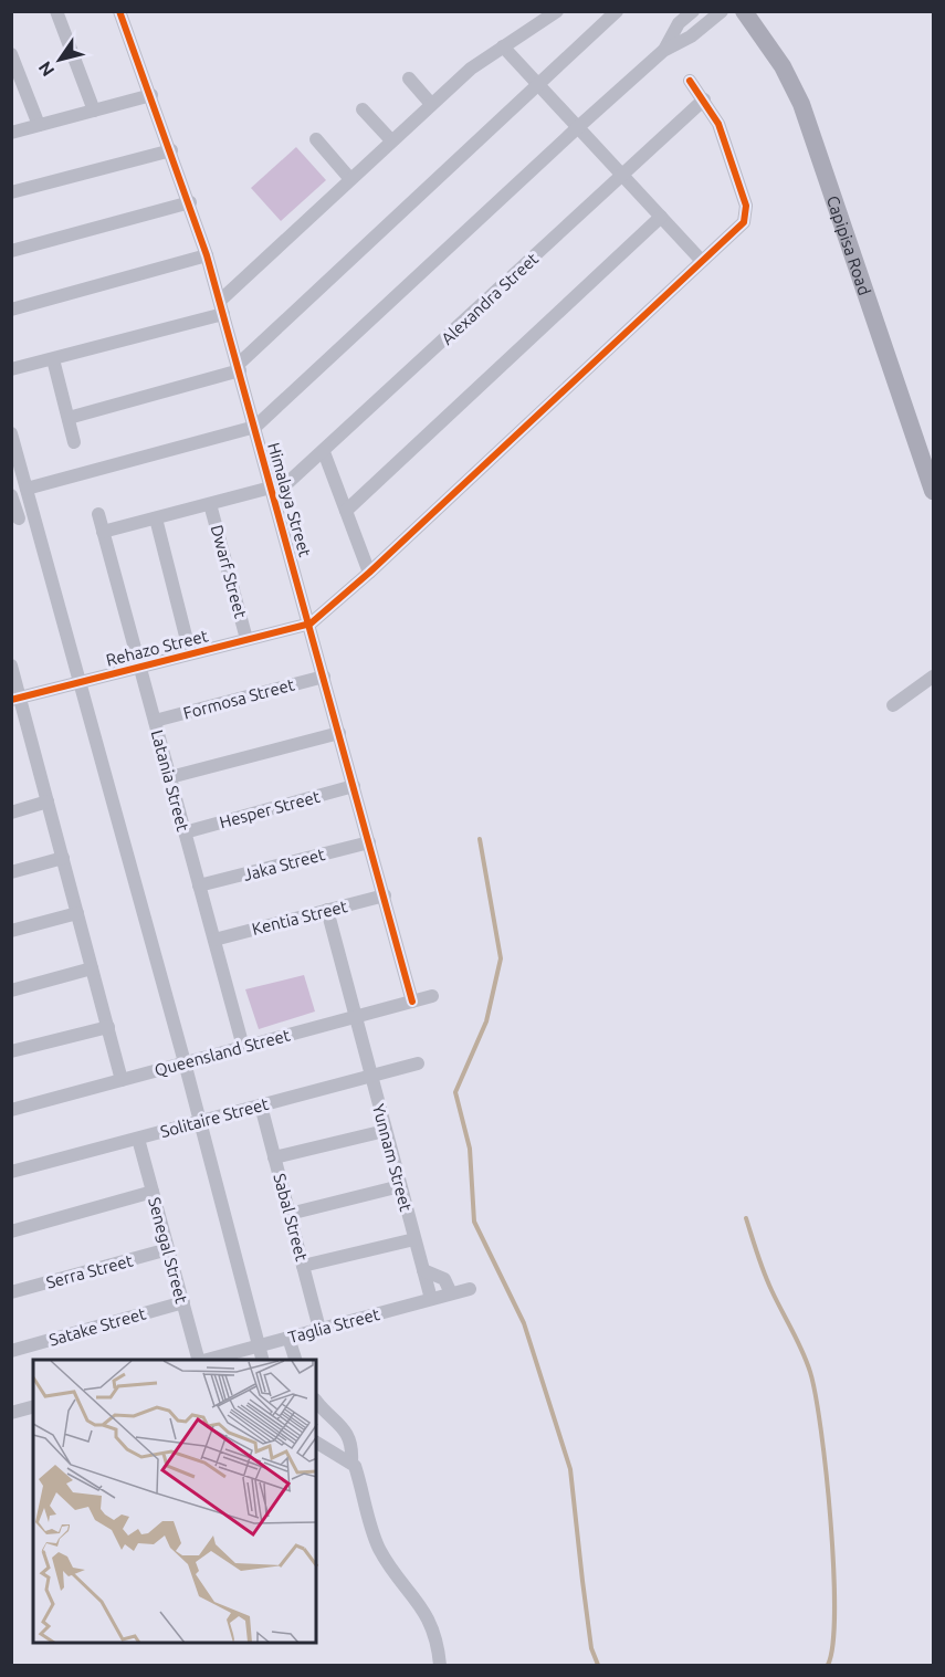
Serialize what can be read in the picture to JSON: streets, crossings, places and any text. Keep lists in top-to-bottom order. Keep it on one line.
{"streets":{"main road":["Capipisa Road"],"street":["Alexandra Street","Himalaya Street","Dwarf Street","Rehazo Street","Formosa Street","Latania Street","Hesper Street","Jaka Street","Kentia Street","Queensland Street","Solitaire Street","Yunnam Street","Sabal Street","Senegal Street","Serra Street","Taglia Street","Satake Street"]},"crossings":[["Alexandra Street","Himalaya Street"],["Alexandra Street","Dwarf Street"],["Alexandra Street","Latania Street"],["Himalaya Street","Rehazo Street"],["Himalaya Street","Formosa Street"],["Himalaya Street","Hesper Street"],["Himalaya Street","Jaka Street"],["Himalaya Street","Kentia Street"],["Himalaya Street","Queensland Street"],["Dwarf Street","Rehazo Street"],["Rehazo Street","Latania Street"],["Formosa Street","Latania Street"],["Latania Street","Hesper Street"],["Latania Street","Jaka Street"],["Latania Street","Kentia Street"],["Latania Street","Queensland Street"],["Kentia Street","Yunnam Street"],["Queensland Street","Yunnam Street"],["Solitaire Street","Yunnam Street"],["Solitaire Street","Sabal Street"],["Solitaire Street","Senegal Street"],["Yunnam Street","Taglia Street"],["Sabal Street","Taglia Street"],["Senegal Street","Serra Street"],["Senegal Street","Satake Street"]],"north":"bottom left"}
